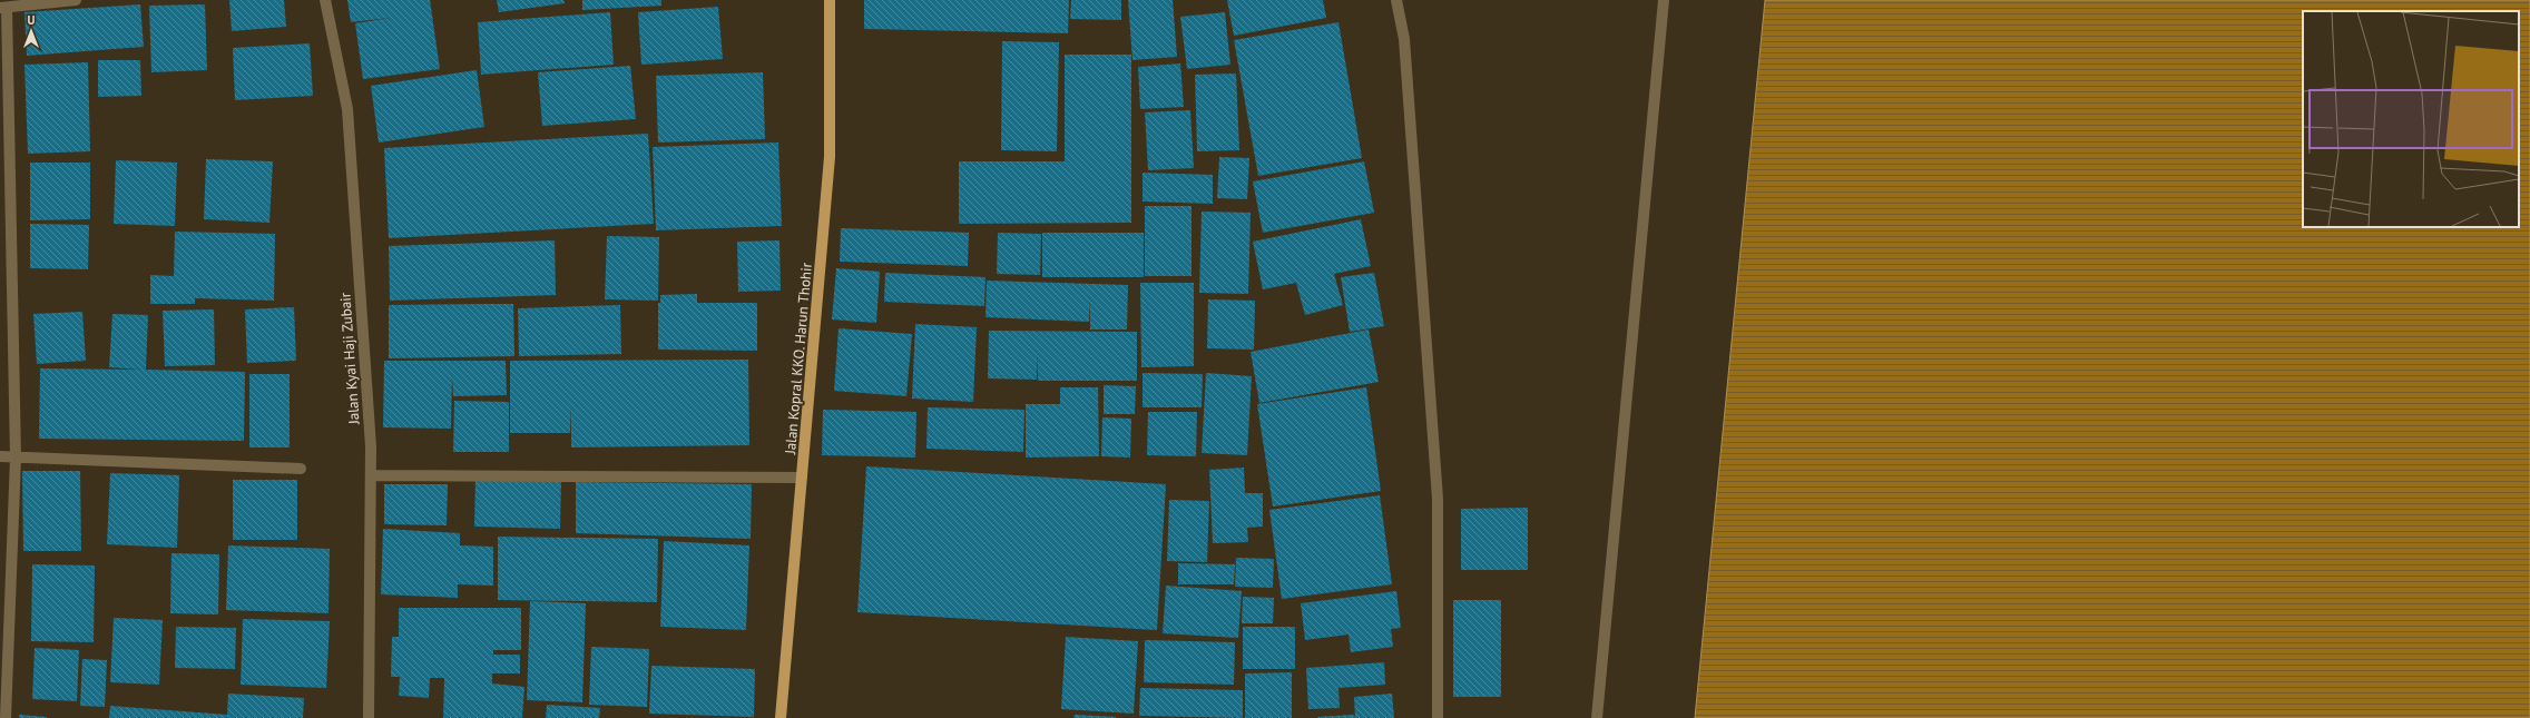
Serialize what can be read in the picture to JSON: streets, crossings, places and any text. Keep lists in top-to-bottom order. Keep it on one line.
{"streets":{"main road":["Jalan Kopral KKO. Harun Thohir"],"street":["Jalan Kyai Haji Zubair"]},"north":"top"}
